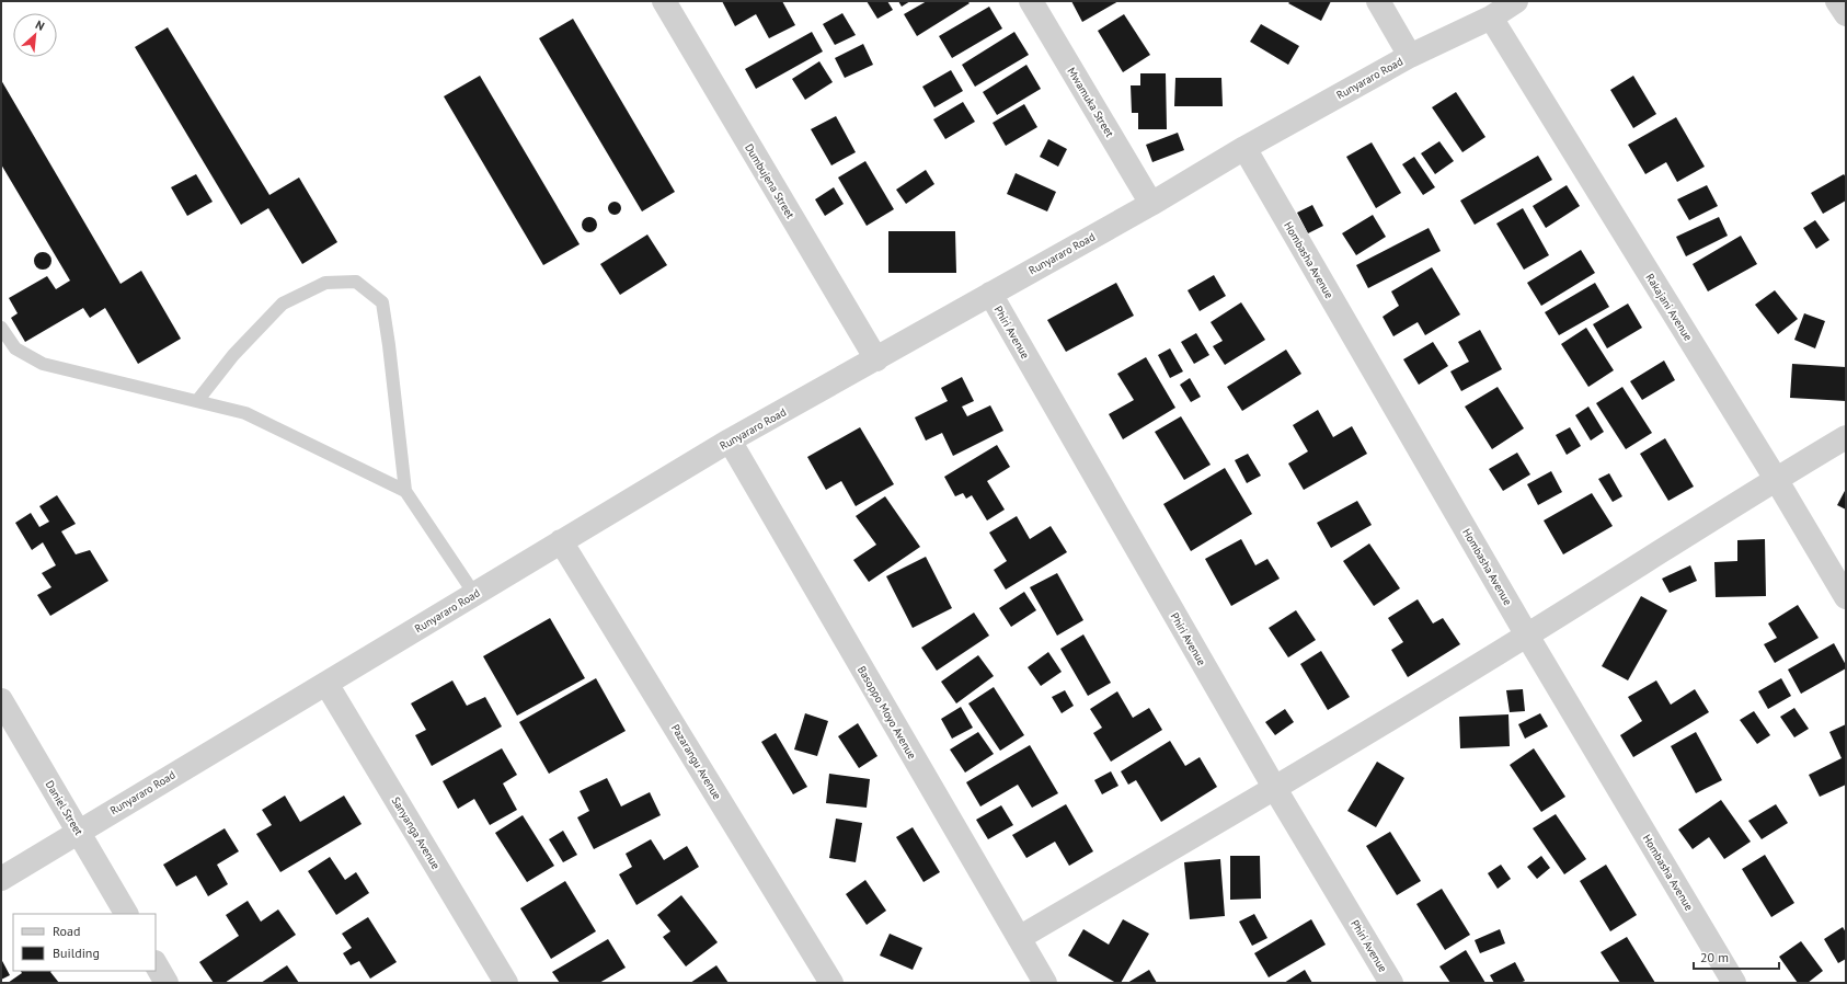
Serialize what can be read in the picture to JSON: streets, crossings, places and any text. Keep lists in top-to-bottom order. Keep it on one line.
{"streets":{"street":["Runyararo Road","Mwamuka Street","Dumbujena Street","Hombasha Avenue","Rakajani Avenue","Phiri Avenue","Basoppo Moyo Avenue","Pazarangu Avenue","Daniel Street","Sanyanga Avenue"]},"crossings":[["Runyararo Road","Mwamuka Street"],["Runyararo Road","Dumbujena Street"],["Runyararo Road","Hombasha Avenue"],["Runyararo Road","Rakajani Avenue"],["Runyararo Road","Phiri Avenue"],["Runyararo Road","Basoppo Moyo Avenue"],["Runyararo Road","Pazarangu Avenue"],["Runyararo Road","Daniel Street"],["Runyararo Road","Sanyanga Avenue"]],"legend":["Road","Building"],"scale_bar":"20 m","north":"top right"}
